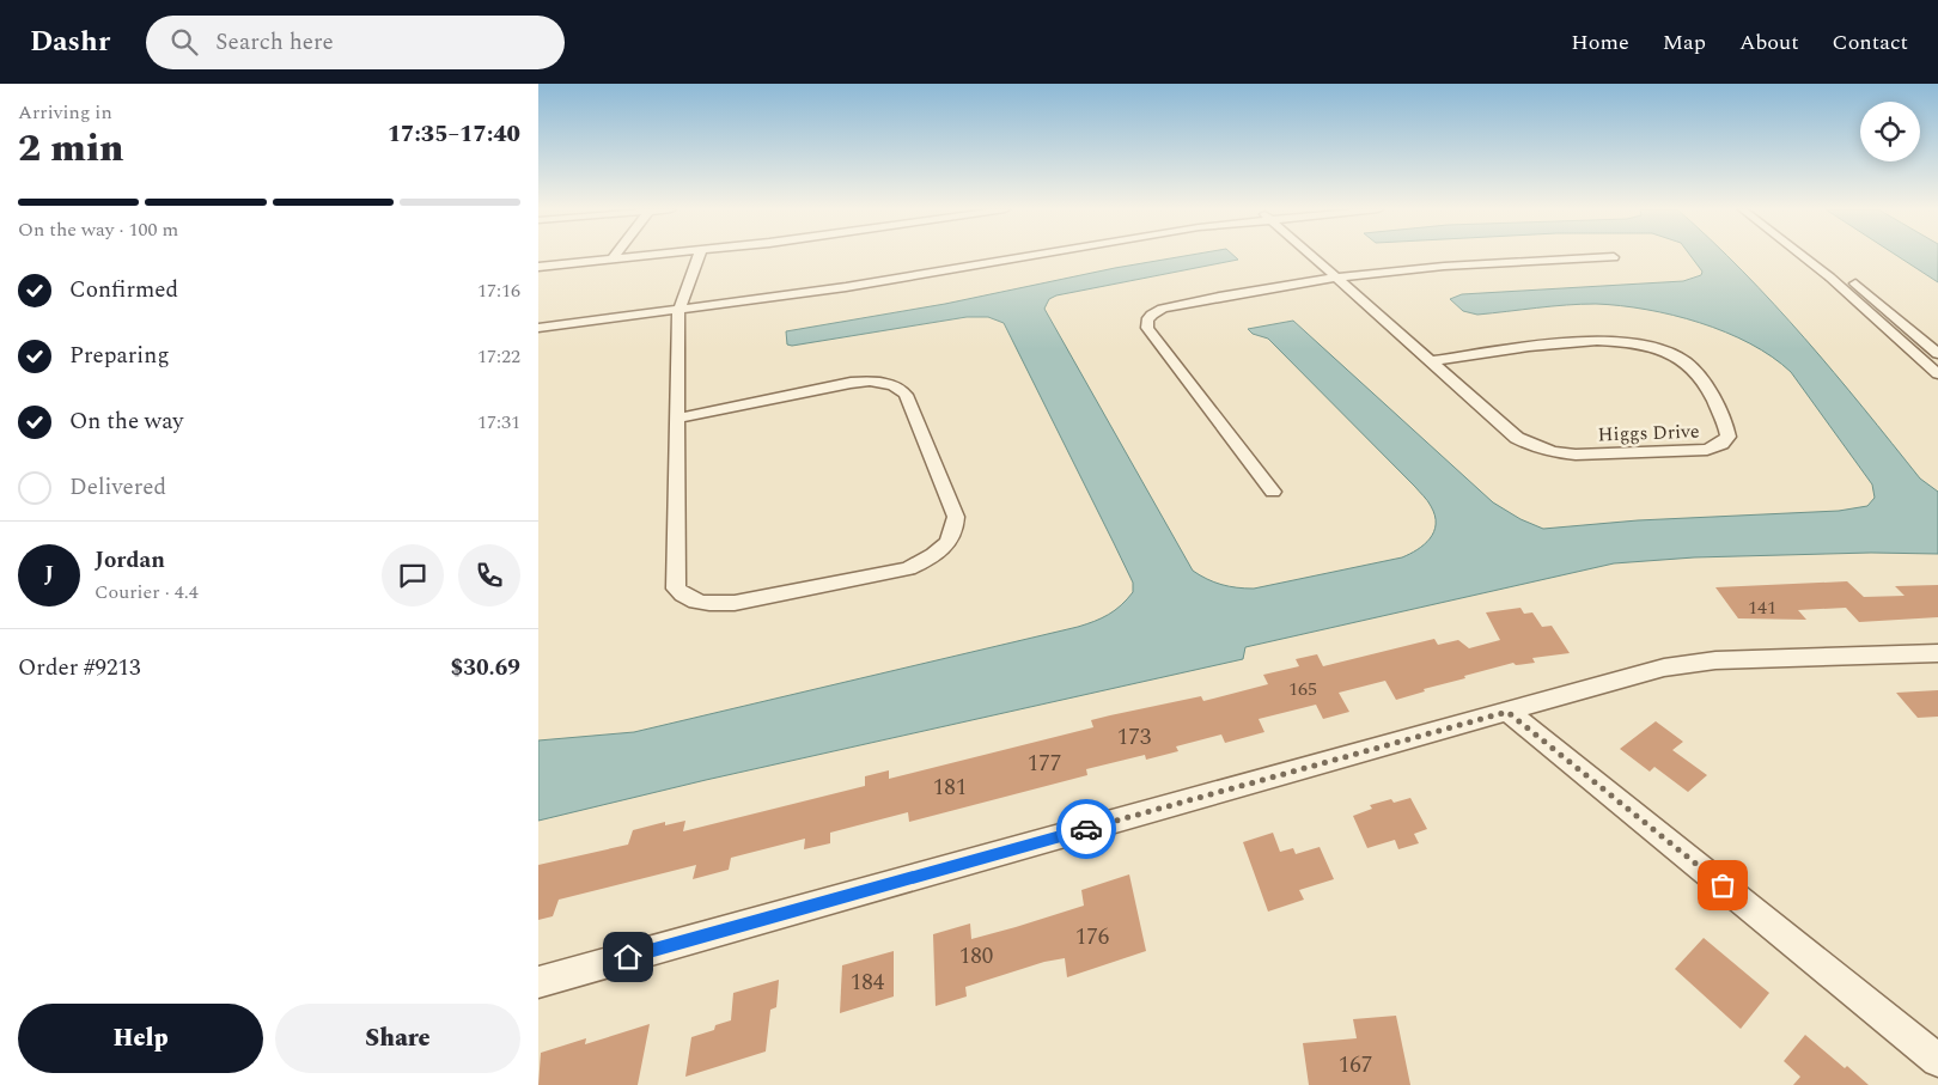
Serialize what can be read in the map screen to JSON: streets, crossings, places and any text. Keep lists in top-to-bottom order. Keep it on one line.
{"streets":{"street":["Higgs Drive"]},"house_numbers":["141","165","173","177","181","176","180","184","167"],"page":{"header":"Dashr","search":"Search here","nav":["Home","Map","About","Contact"],"heading":["2 min","Arriving in","17:35–17:40"],"panel":["Jordan","Courier · 4.4","Order #9213","$30.69"],"bar":"On the way · 100 m","list":[["Confirmed","17:16"],["Preparing","17:22"],["On the way","17:31"],"Delivered"],"round":"J","buttons":["Help","Share"]}}
